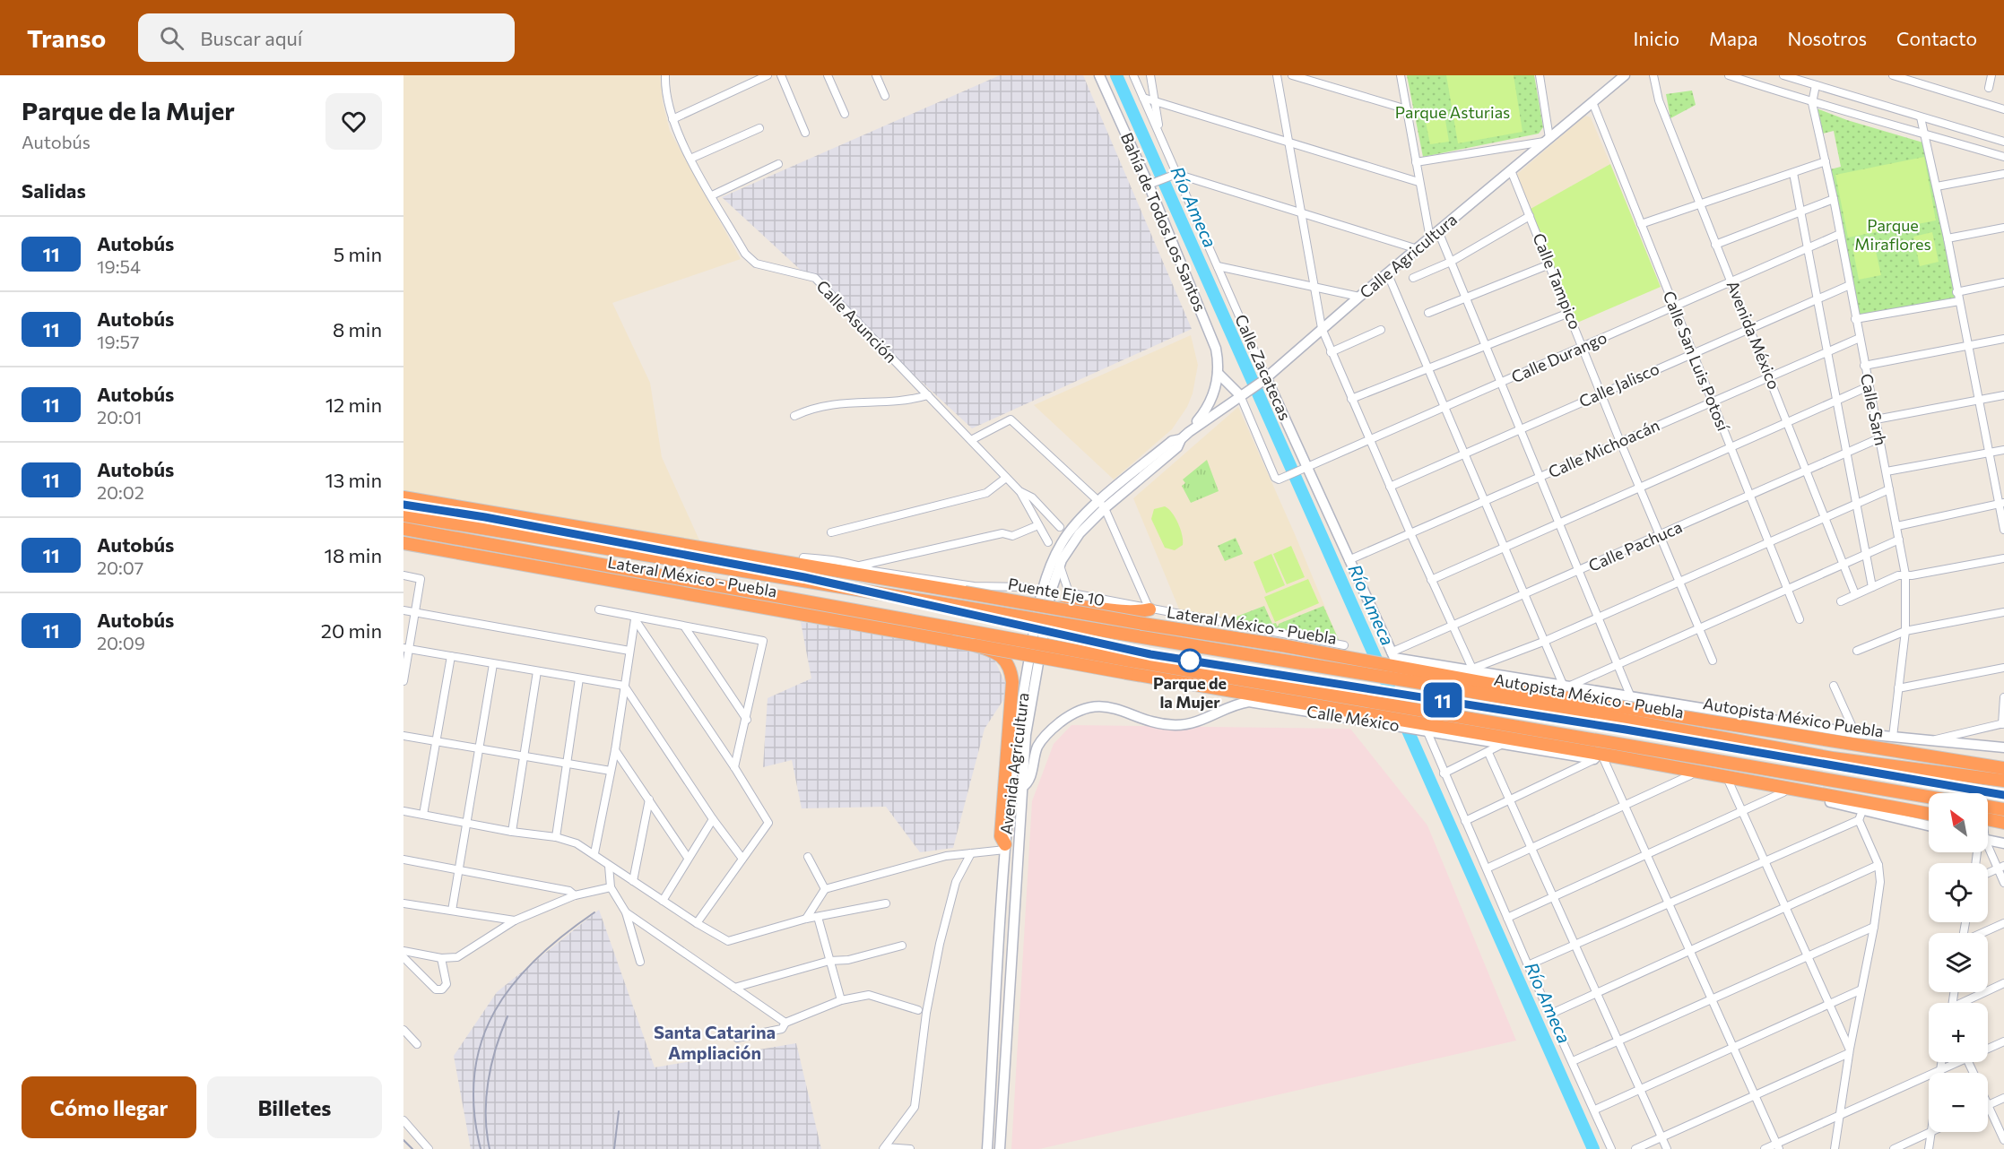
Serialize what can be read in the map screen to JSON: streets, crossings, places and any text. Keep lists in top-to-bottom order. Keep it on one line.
{"streets":{"highway":["Lateral México - Puebla","Puente Eje 10","Autopista México - Puebla","Autopista México Puebla"],"street":["Bahía de Todos Los Santos","Calle Agricultura","Calle Tampico","Calle Asunción","Avenida México","Calle Durango","Calle San Luis Potosí","Calle Zacatecas","Calle Jalisco","Calle Sarh","Calle Michoacán","Calle Pachuca","Calle México","Avenida Agricultura"]},"crossings":[["Bahía de Todos Los Santos","Calle Agricultura"],["Bahía de Todos Los Santos","Avenida Agricultura"],["Calle Agricultura","Calle Tampico"],["Calle Agricultura","Calle Durango"],["Calle Agricultura","Calle San Luis Potosí"],["Calle Agricultura","Calle Zacatecas"],["Calle Agricultura","Avenida Agricultura"],["Calle Tampico","Calle Durango"],["Calle Tampico","Calle Jalisco"],["Calle Tampico","Calle Michoacán"],["Calle Tampico","Calle Pachuca"],["Avenida México","Calle Durango"],["Avenida México","Calle Jalisco"],["Avenida México","Calle Michoacán"],["Avenida México","Calle Pachuca"],["Calle Durango","Calle San Luis Potosí"],["Calle Durango","Calle Zacatecas"],["Calle Durango","Calle Sarh"],["Calle San Luis Potosí","Calle Jalisco"],["Calle San Luis Potosí","Calle Michoacán"],["Calle San Luis Potosí","Calle Pachuca"],["Calle Zacatecas","Calle Michoacán"],["Calle Zacatecas","Calle Pachuca"],["Calle Zacatecas","Autopista México Puebla"],["Calle Jalisco","Calle Sarh"],["Calle Sarh","Calle Michoacán"],["Calle Sarh","Calle Pachuca"],["Calle Sarh","Autopista México Puebla"],["Calle Pachuca","Autopista México Puebla"],["Lateral México - Puebla","Puente Eje 10"],["Lateral México - Puebla","Autopista México Puebla"],["Puente Eje 10","Autopista México - Puebla"],["Calle México","Avenida Agricultura"]],"districts":["Santa Catarina Ampliación"],"water":["Río Ameca"],"parks":["Parque Asturias","Parque Miraflores"],"places":["Parque de la Mujer"],"lines":["bus line 11"],"north":"top left","page":{"header":"Transo","search":"Buscar aquí","nav":["Inicio","Mapa","Nosotros","Contacto"],"heading":[["Parque de la Mujer","Autobús"],"Salidas"],"on_map":"11","list":[{"mark":"11","name":"Autobús","note":"19:54","value":"5 min"},{"mark":"11","name":"Autobús","note":"19:57","value":"8 min"},{"mark":"11","name":"Autobús","note":"20:01","value":"12 min"},{"mark":"11","name":"Autobús","note":"20:02","value":"13 min"},{"mark":"11","name":"Autobús","note":"20:07","value":"18 min"},{"mark":"11","name":"Autobús","note":"20:09","value":"20 min"}],"map_buttons":["+","−"],"buttons":["Cómo llegar","Billetes"]}}
